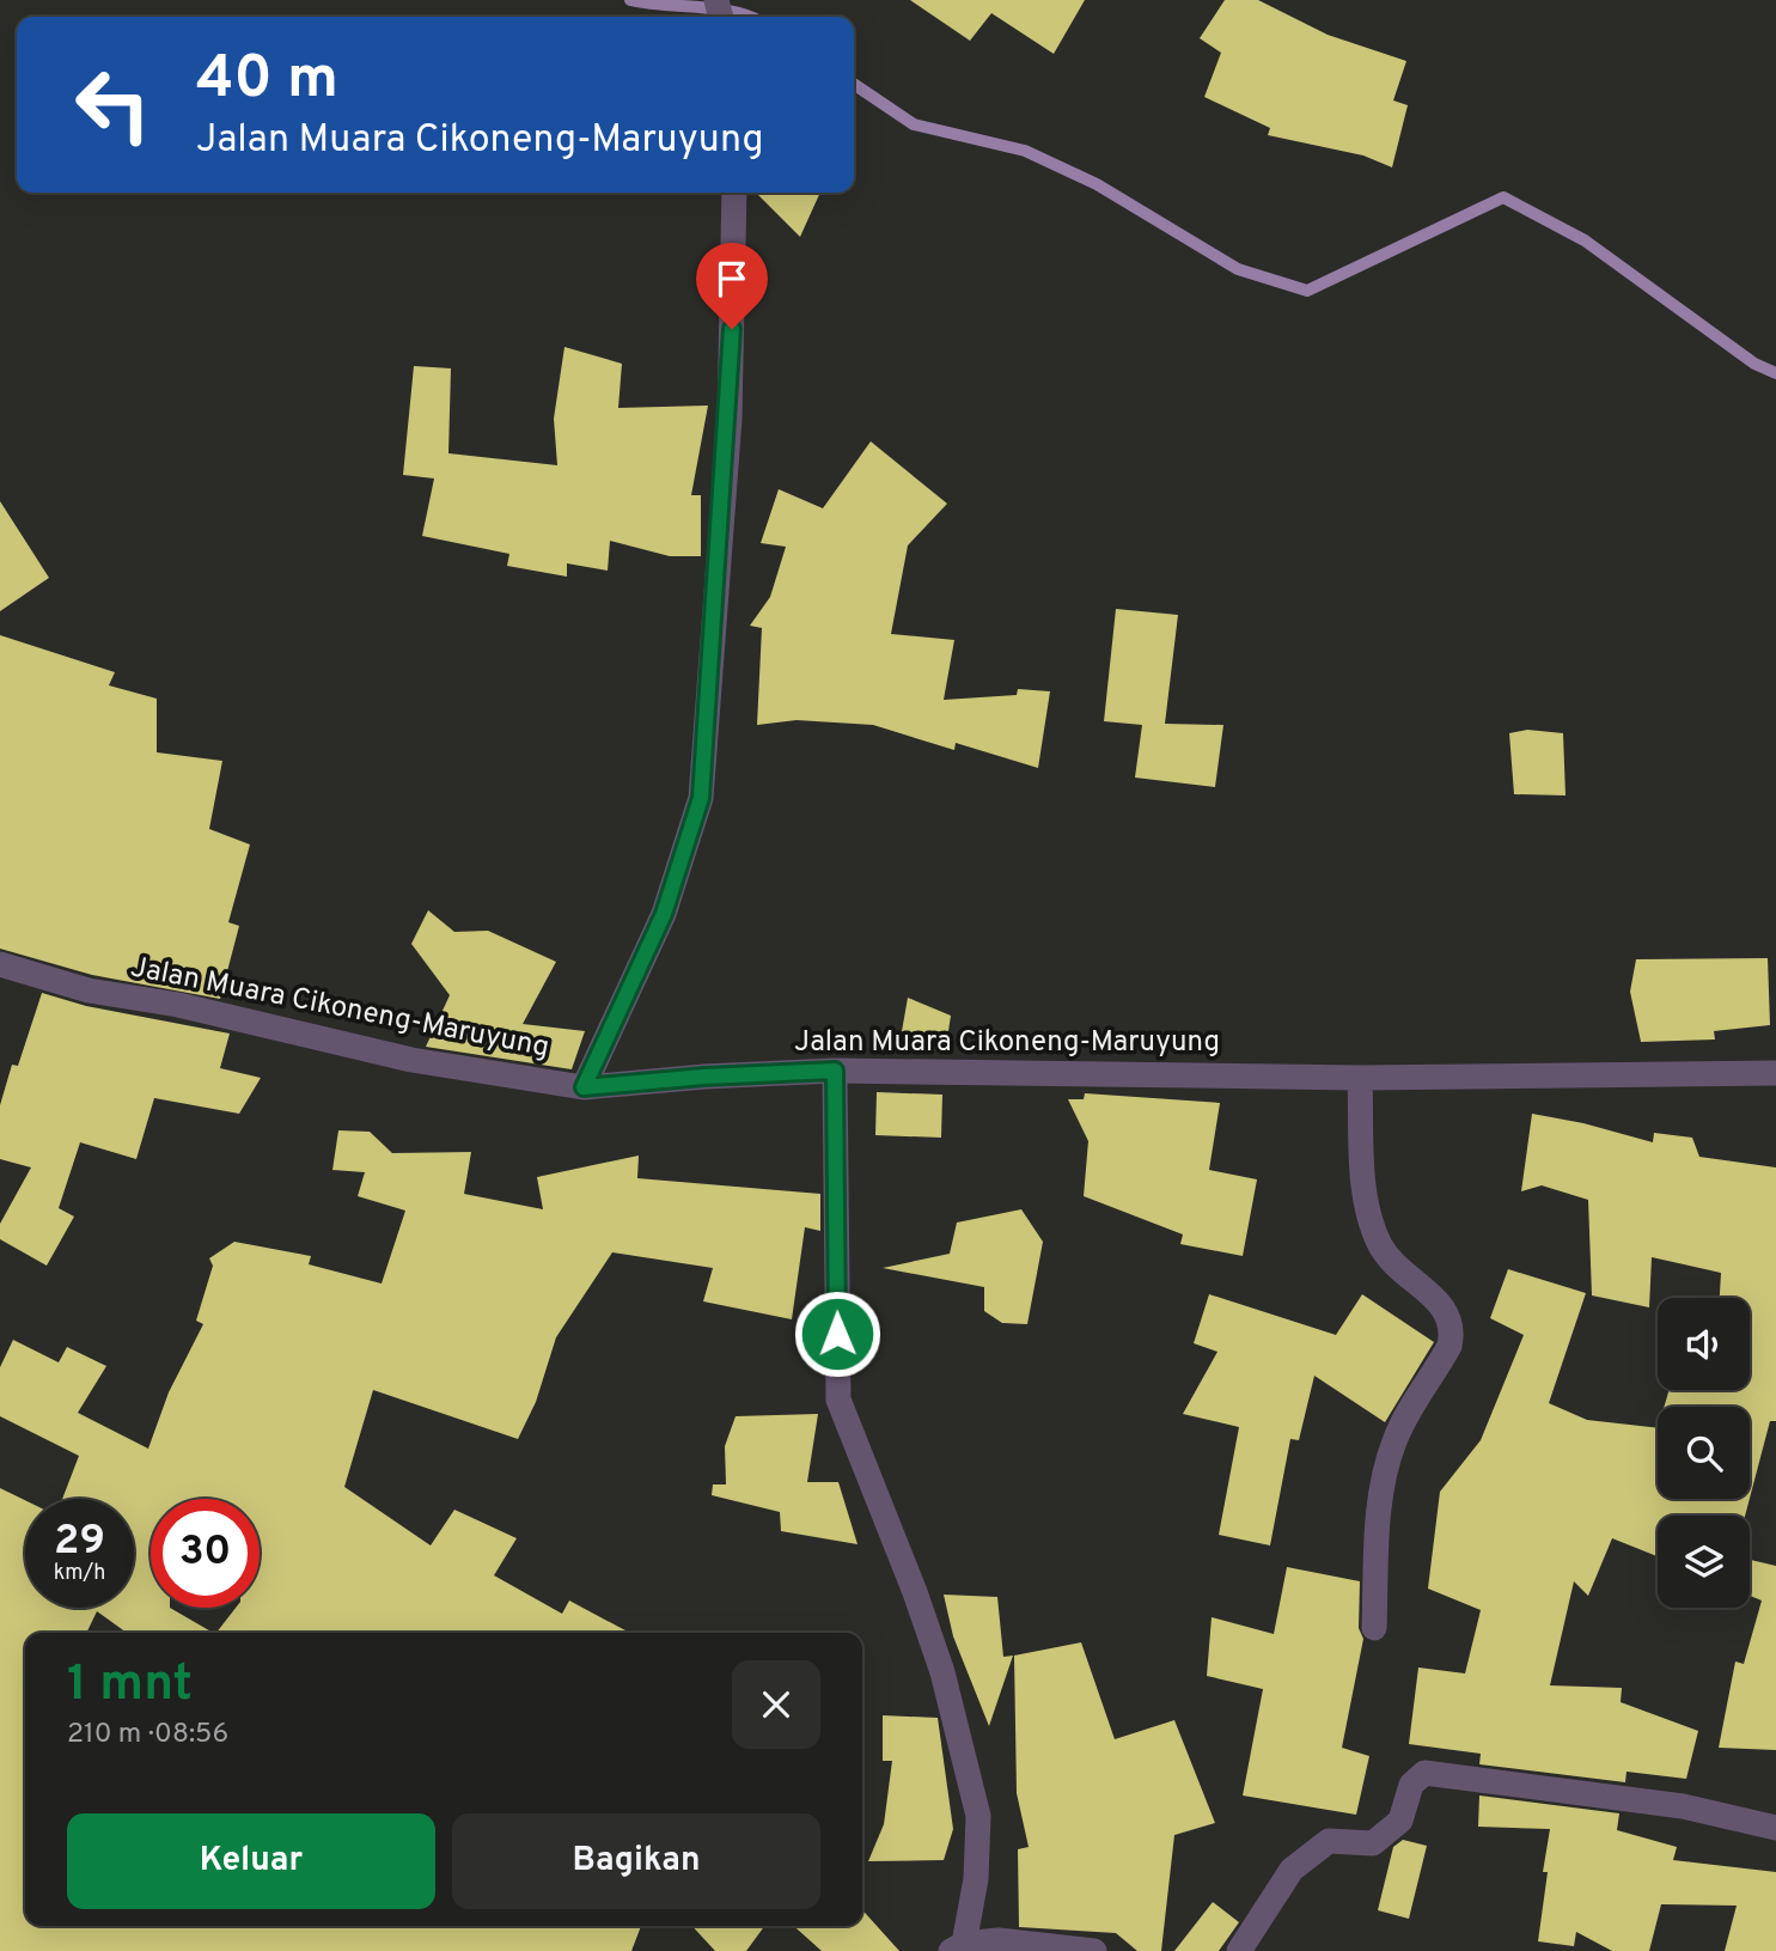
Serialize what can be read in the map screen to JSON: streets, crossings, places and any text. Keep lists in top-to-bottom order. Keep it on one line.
{"streets":{"street":["Jalan Muara Cikoneng-Maruyung"]},"page":{"turn":["40 m","Jalan Muara Cikoneng-Maruyung"],"speed":"29 km/h","limit":"30","heading":["1 mnt","210 m · 08:56"],"buttons":["Keluar","Bagikan"]}}
